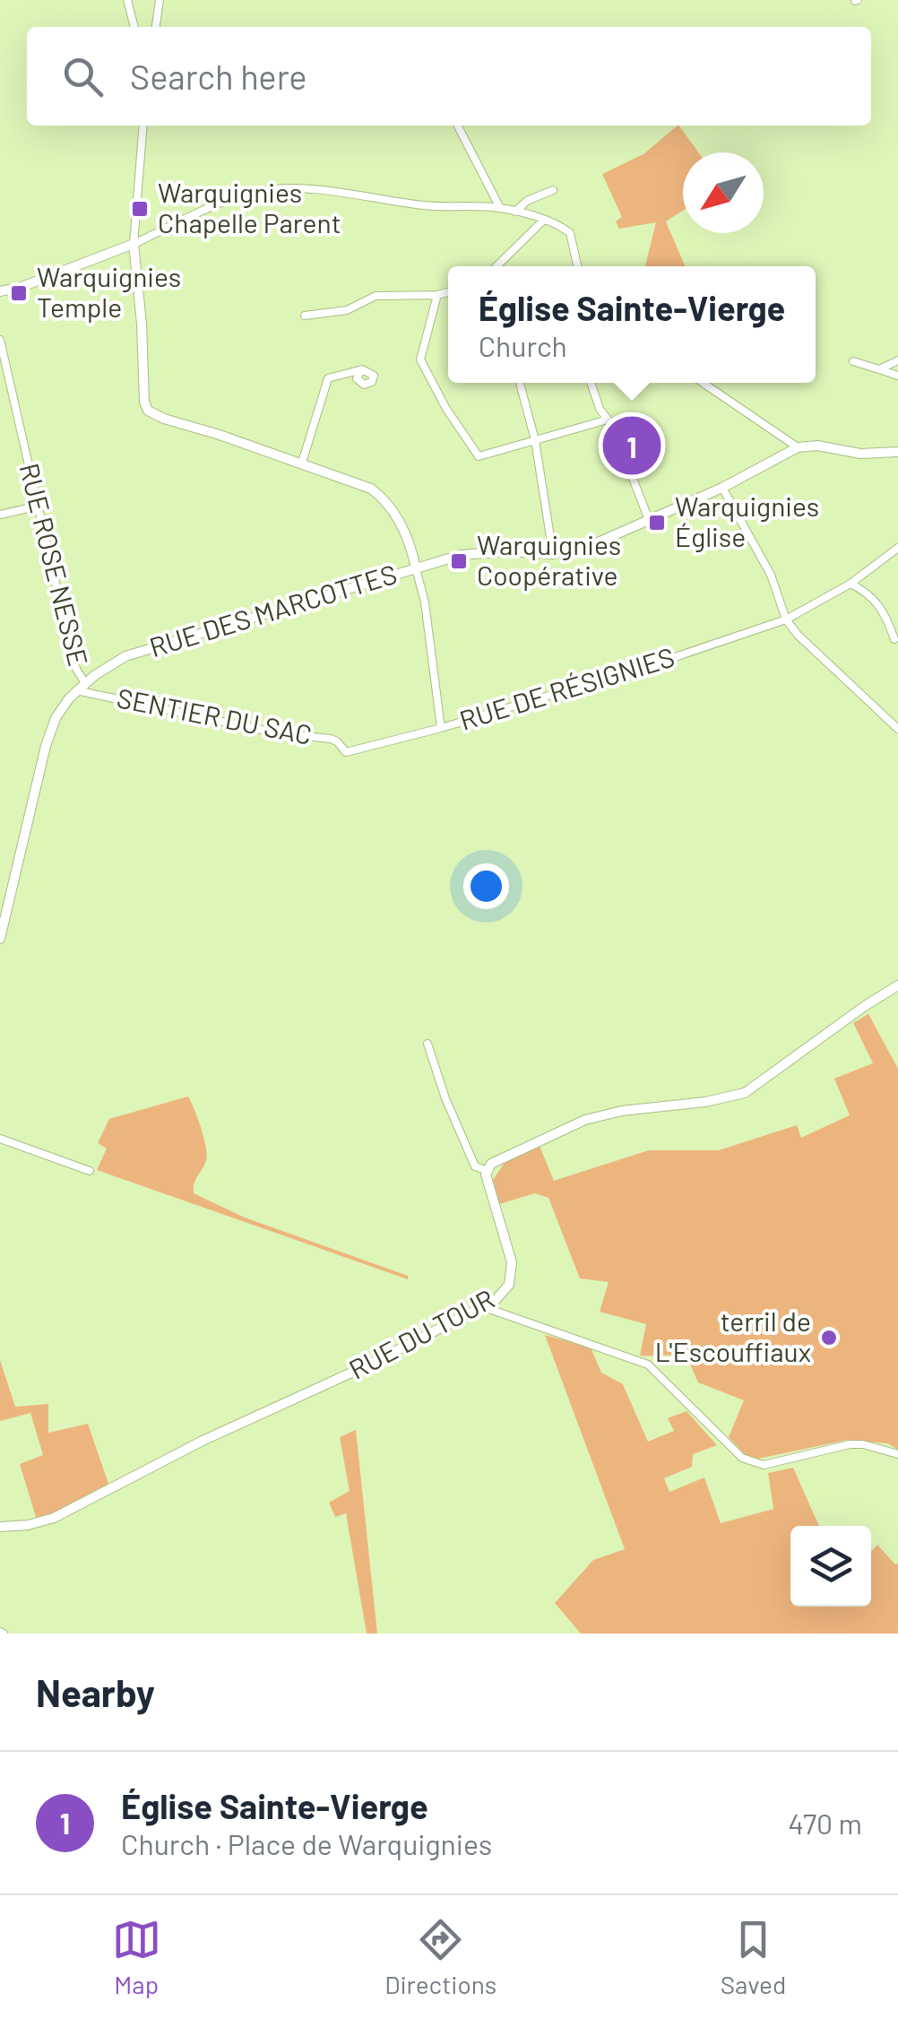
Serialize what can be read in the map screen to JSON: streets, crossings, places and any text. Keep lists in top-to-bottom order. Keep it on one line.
{"streets":{"street":["RUE ROSE NESSE","RUE DES MARCOTTES","RUE DE RÉSIGNIES","SENTIER DU SAC","RUE DU TOUR"]},"crossings":[["RUE ROSE NESSE","RUE DES MARCOTTES"],["RUE ROSE NESSE","SENTIER DU SAC"],["RUE DES MARCOTTES","RUE DE RÉSIGNIES"],["RUE DES MARCOTTES","SENTIER DU SAC"],["RUE DE RÉSIGNIES","SENTIER DU SAC"]],"places":{"transit":["Warquignies Chapelle Parent","Warquignies Temple","Warquignies Église","Warquignies Coopérative"],"other":["terril de L'Escouffiaux"]},"north":"bottom left","page":{"search":"Search here","popup":["Église Sainte-Vierge","Church"],"pins":"1","heading":"Nearby","list":[{"mark":"1","name":"Église Sainte-Vierge","note":"Church · Place de Warquignies","value":"470 m"}],"nav":["Map","Directions","Saved"]}}
